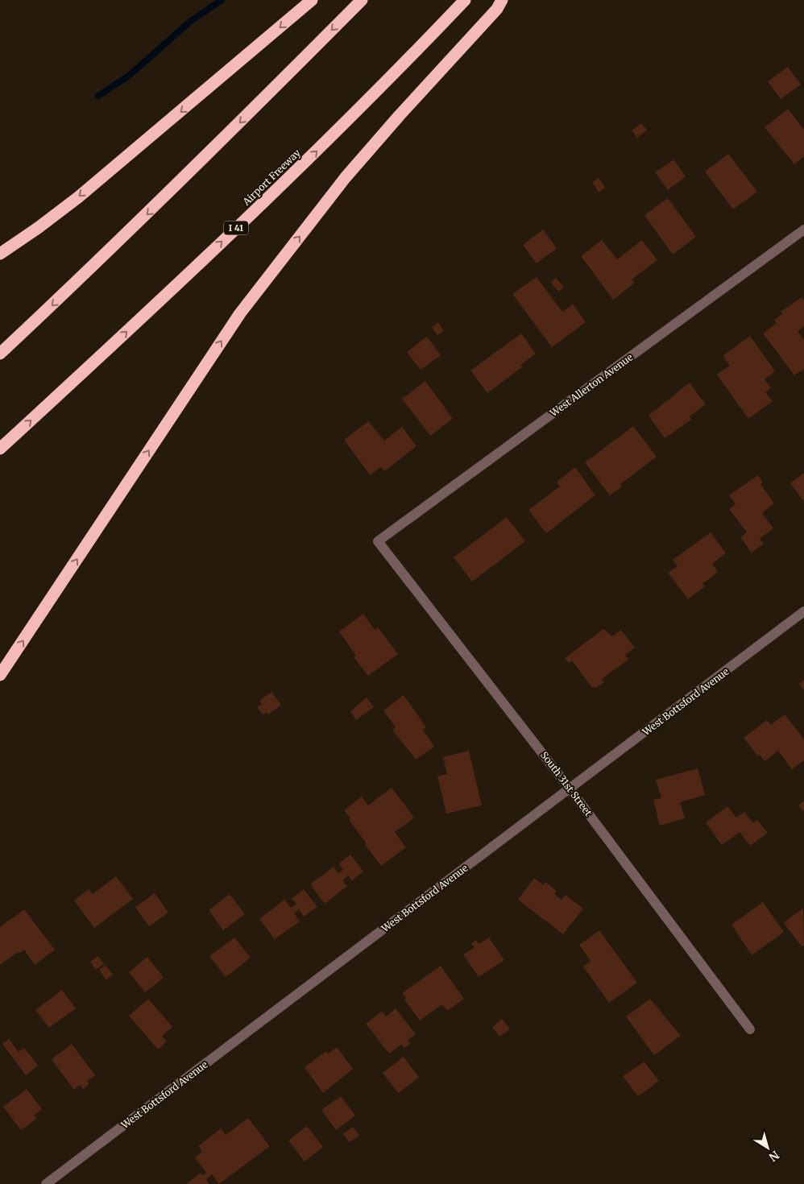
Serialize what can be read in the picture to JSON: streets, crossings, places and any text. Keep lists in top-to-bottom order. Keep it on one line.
{"streets":{"highway":["Airport Freeway","I 41"],"street":["West Allerton Avenue","West Bottsford Avenue","South 31st Street"]},"crossings":[["West Allerton Avenue","South 31st Street"],["West Bottsford Avenue","South 31st Street"]],"north":"bottom right"}
